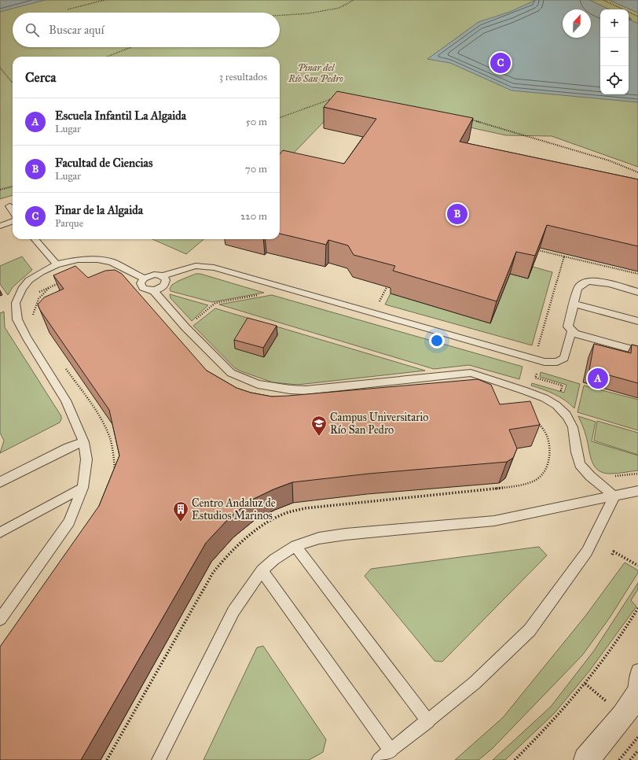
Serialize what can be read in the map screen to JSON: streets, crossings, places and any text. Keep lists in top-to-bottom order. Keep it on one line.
{"parks":["Pinar del Río San Pedro"],"places":{"school or university":["Campus Universitario Río San Pedro"],"building":["Centro Andaluz de Estudios Marinos"]},"north":"top","page":{"map_buttons":["+","−"],"search":"Buscar aquí","pins":["C","B","A"],"heading":["Cerca","3 resultados"],"list":[{"mark":"A","name":"Escuela Infantil La Algaida","note":"Lugar","value":"50 m"},{"mark":"B","name":"Facultad de Ciencias","note":"Lugar","value":"70 m"},{"mark":"C","name":"Pinar de la Algaida","note":"Parque","value":"220 m"}]}}
